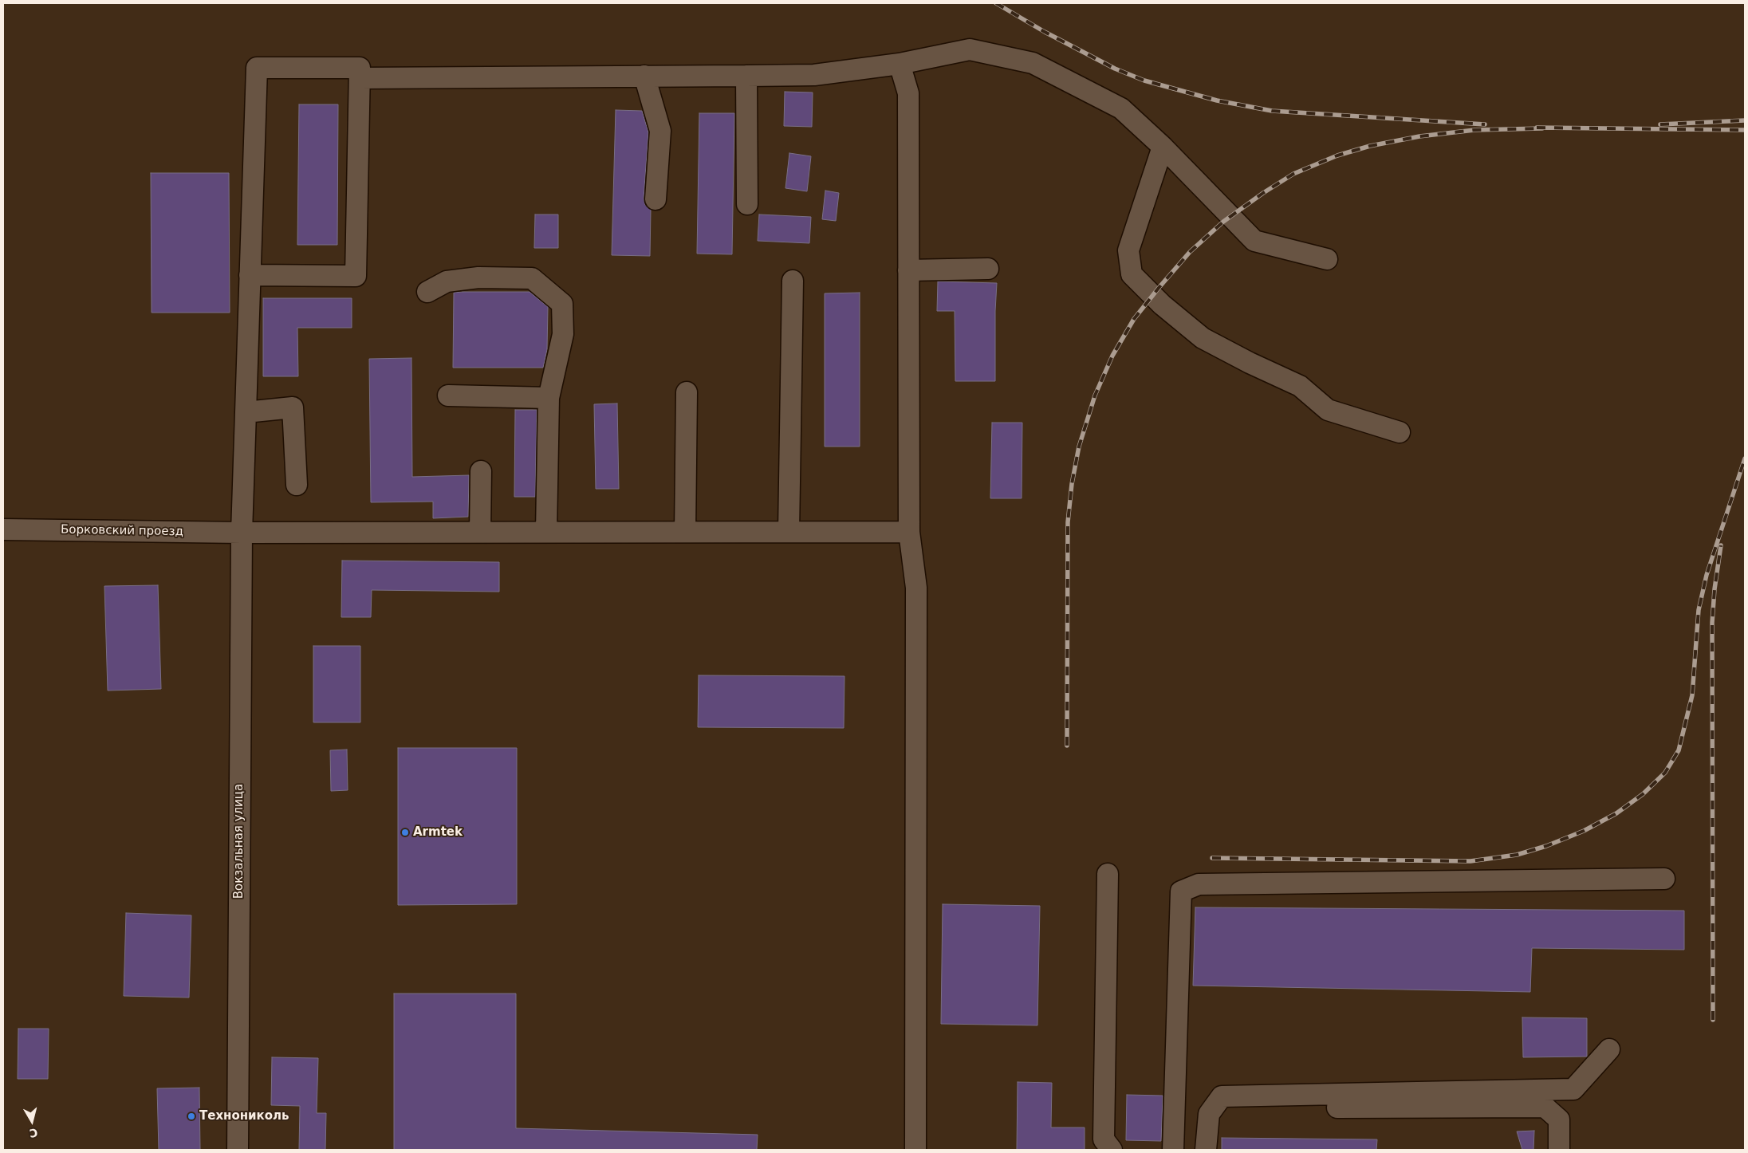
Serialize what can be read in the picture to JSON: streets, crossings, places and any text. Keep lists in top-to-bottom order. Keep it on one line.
{"streets":{"street":["Борковский проезд","Вокзальная улица"]},"crossings":[["Борковский проезд","Вокзальная улица"]],"places":["Armtek","Технониколь"],"north":"bottom"}
